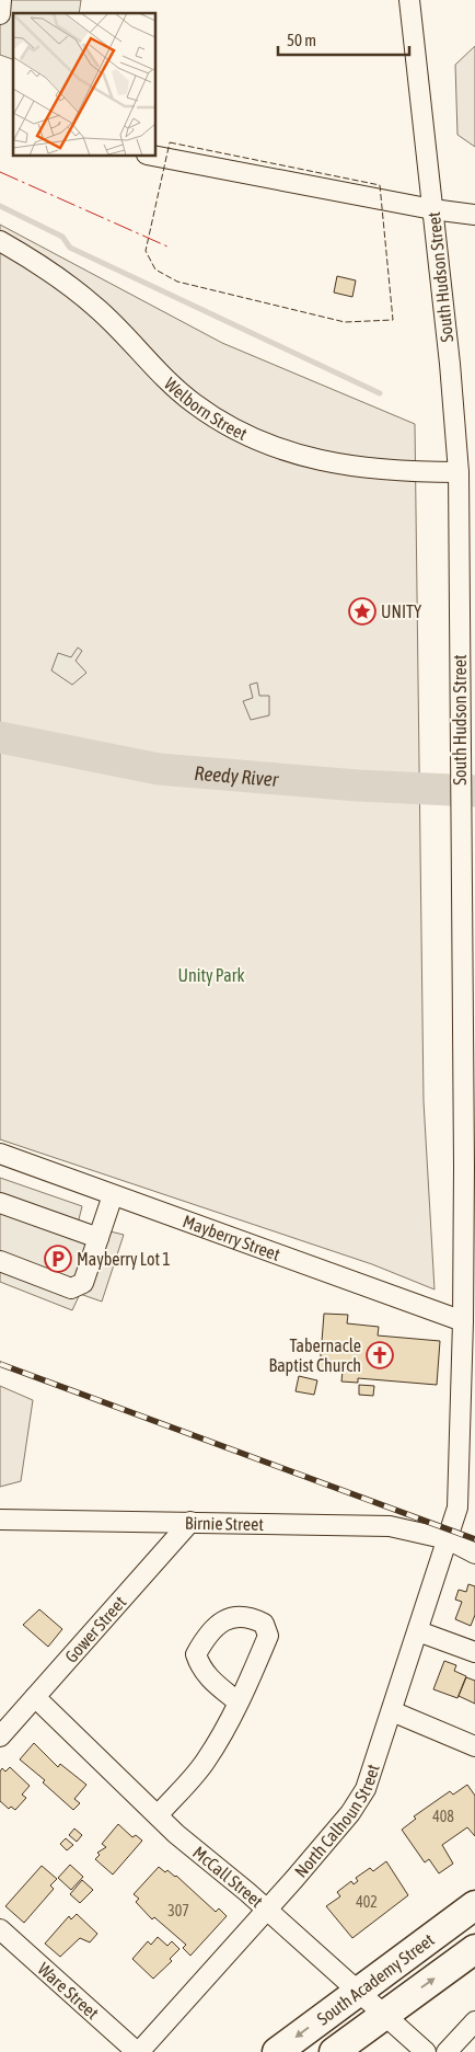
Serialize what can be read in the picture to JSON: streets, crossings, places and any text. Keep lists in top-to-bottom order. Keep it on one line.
{"streets":{"highway":["South Academy Street"],"street":["South Hudson Street","Welborn Street","Mayberry Street","Birnie Street","Gower Street","North Calhoun Street","McCall Street","Ware Street"]},"crossings":[["South Hudson Street","Welborn Street"],["South Hudson Street","Mayberry Street"],["South Hudson Street","Birnie Street"],["South Hudson Street","North Calhoun Street"],["Birnie Street","Gower Street"],["Birnie Street","North Calhoun Street"],["Gower Street","McCall Street"],["North Calhoun Street","McCall Street"],["North Calhoun Street","Ware Street"],["McCall Street","South Academy Street"]],"water":["Reedy River"],"parks":["Unity Park"],"places":{"place":["UNITY"],"parking":["Mayberry Lot 1"],"church":["Tabernacle Baptist Church"]},"house_numbers":["408","402","307"],"scale_bar":"50 m"}
